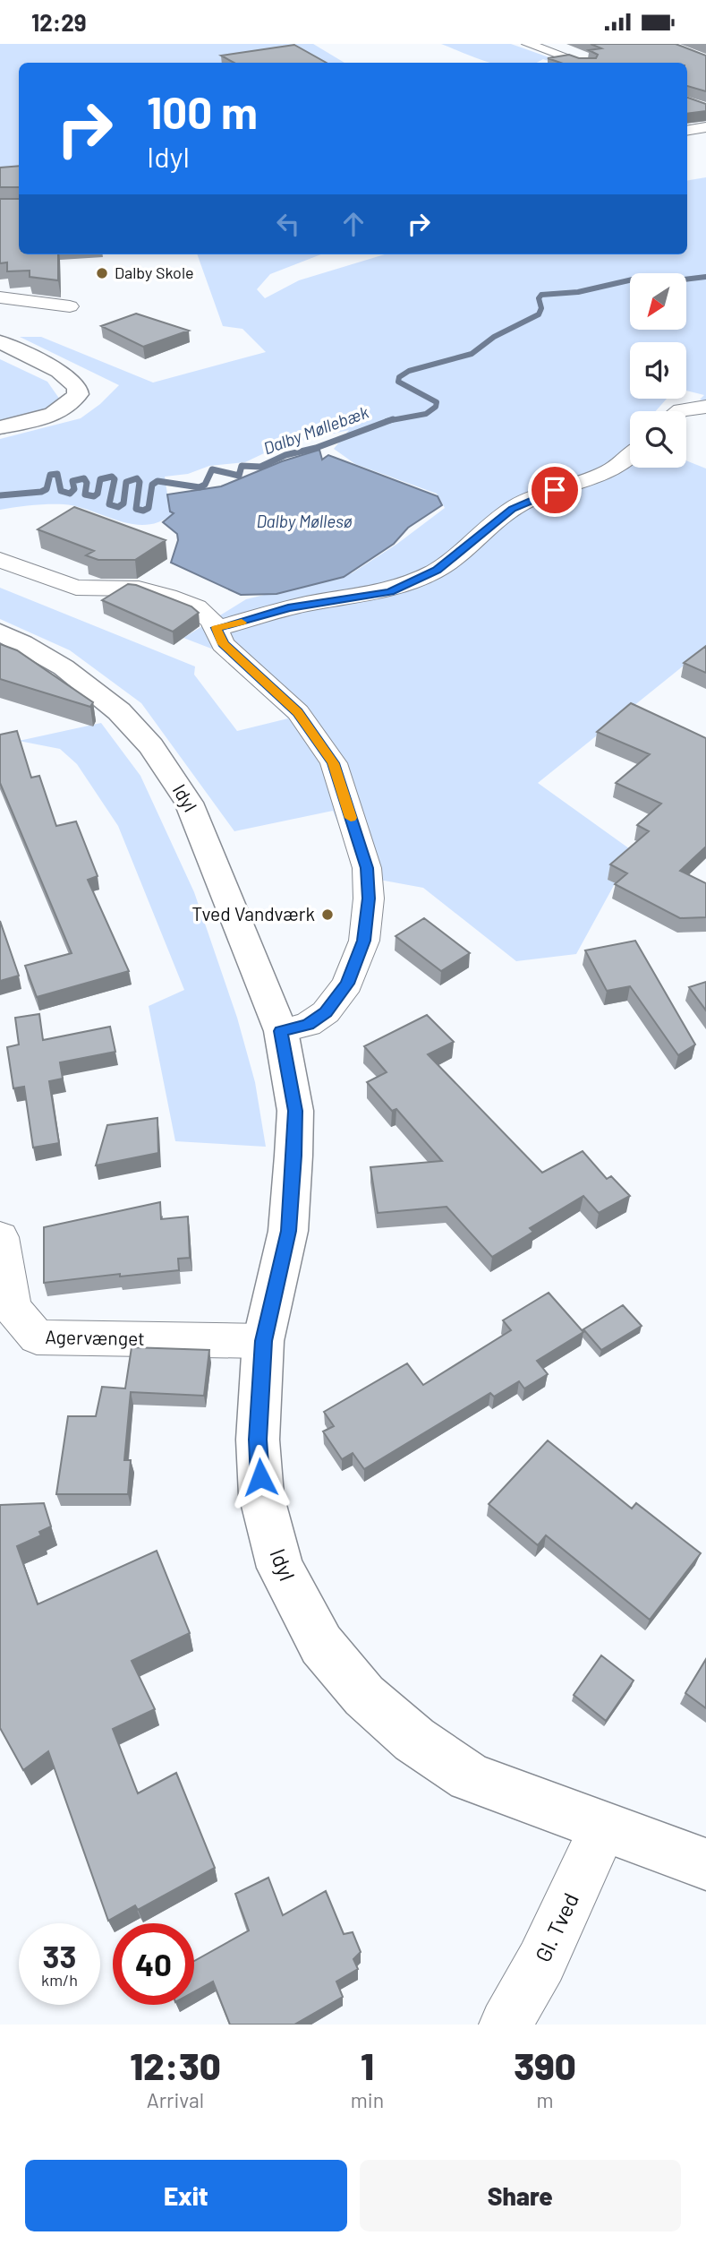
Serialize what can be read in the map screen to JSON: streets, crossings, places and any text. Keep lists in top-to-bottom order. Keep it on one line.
{"streets":{"street":["Idyl","Agervænget","Gl. Tved"]},"crossings":[["Idyl","Agervænget"],["Idyl","Gl. Tved"]],"water":["Dalby Møllebæk","Dalby Møllesø"],"places":["Dalby Skole","Tved Vandværk"],"north":"bottom left","page":{"status":"12:29","turn":["100 m","Idyl"],"speed":"33 km/h","limit":"40","eta":["12:30","Arrival","1","min","390","m"],"buttons":["Exit","Share"]}}
